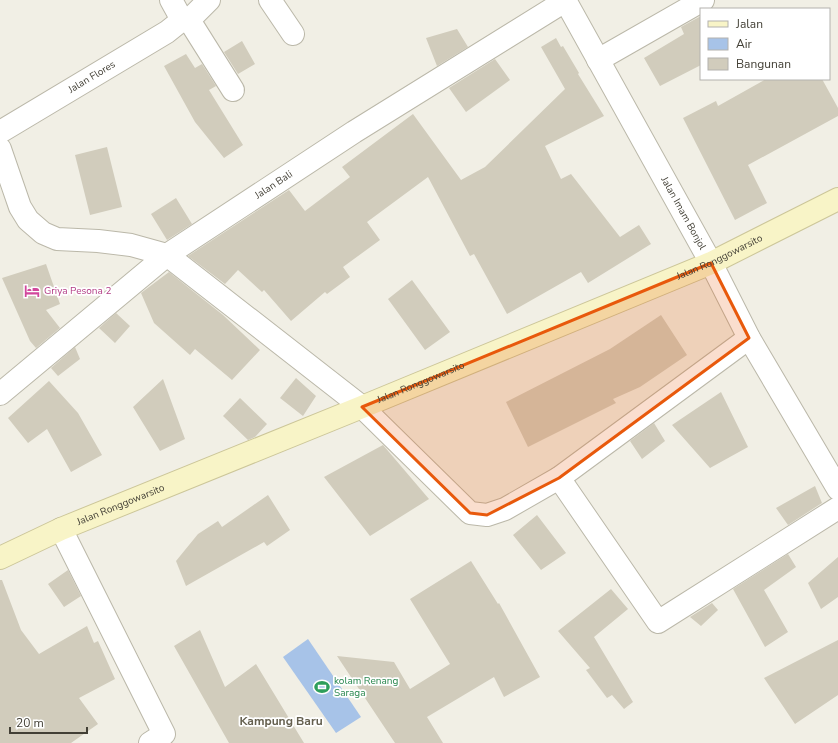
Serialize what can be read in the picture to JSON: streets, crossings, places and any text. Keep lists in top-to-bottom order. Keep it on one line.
{"streets":{"main road":["Jalan Ronggowarsito"],"street":["Jalan Flores","Jalan Bali","Jalan Imam Bonjol"]},"crossings":[["Jalan Bali","Jalan Imam Bonjol"],["Jalan Imam Bonjol","Jalan Ronggowarsito"]],"districts":["Kampung Baru"],"places":{"hotel":["Griya Pesona 2"],"sports":["kolam Renang Saraga"]},"legend":["Jalan","Air","Bangunan"],"scale_bar":"20 m"}
